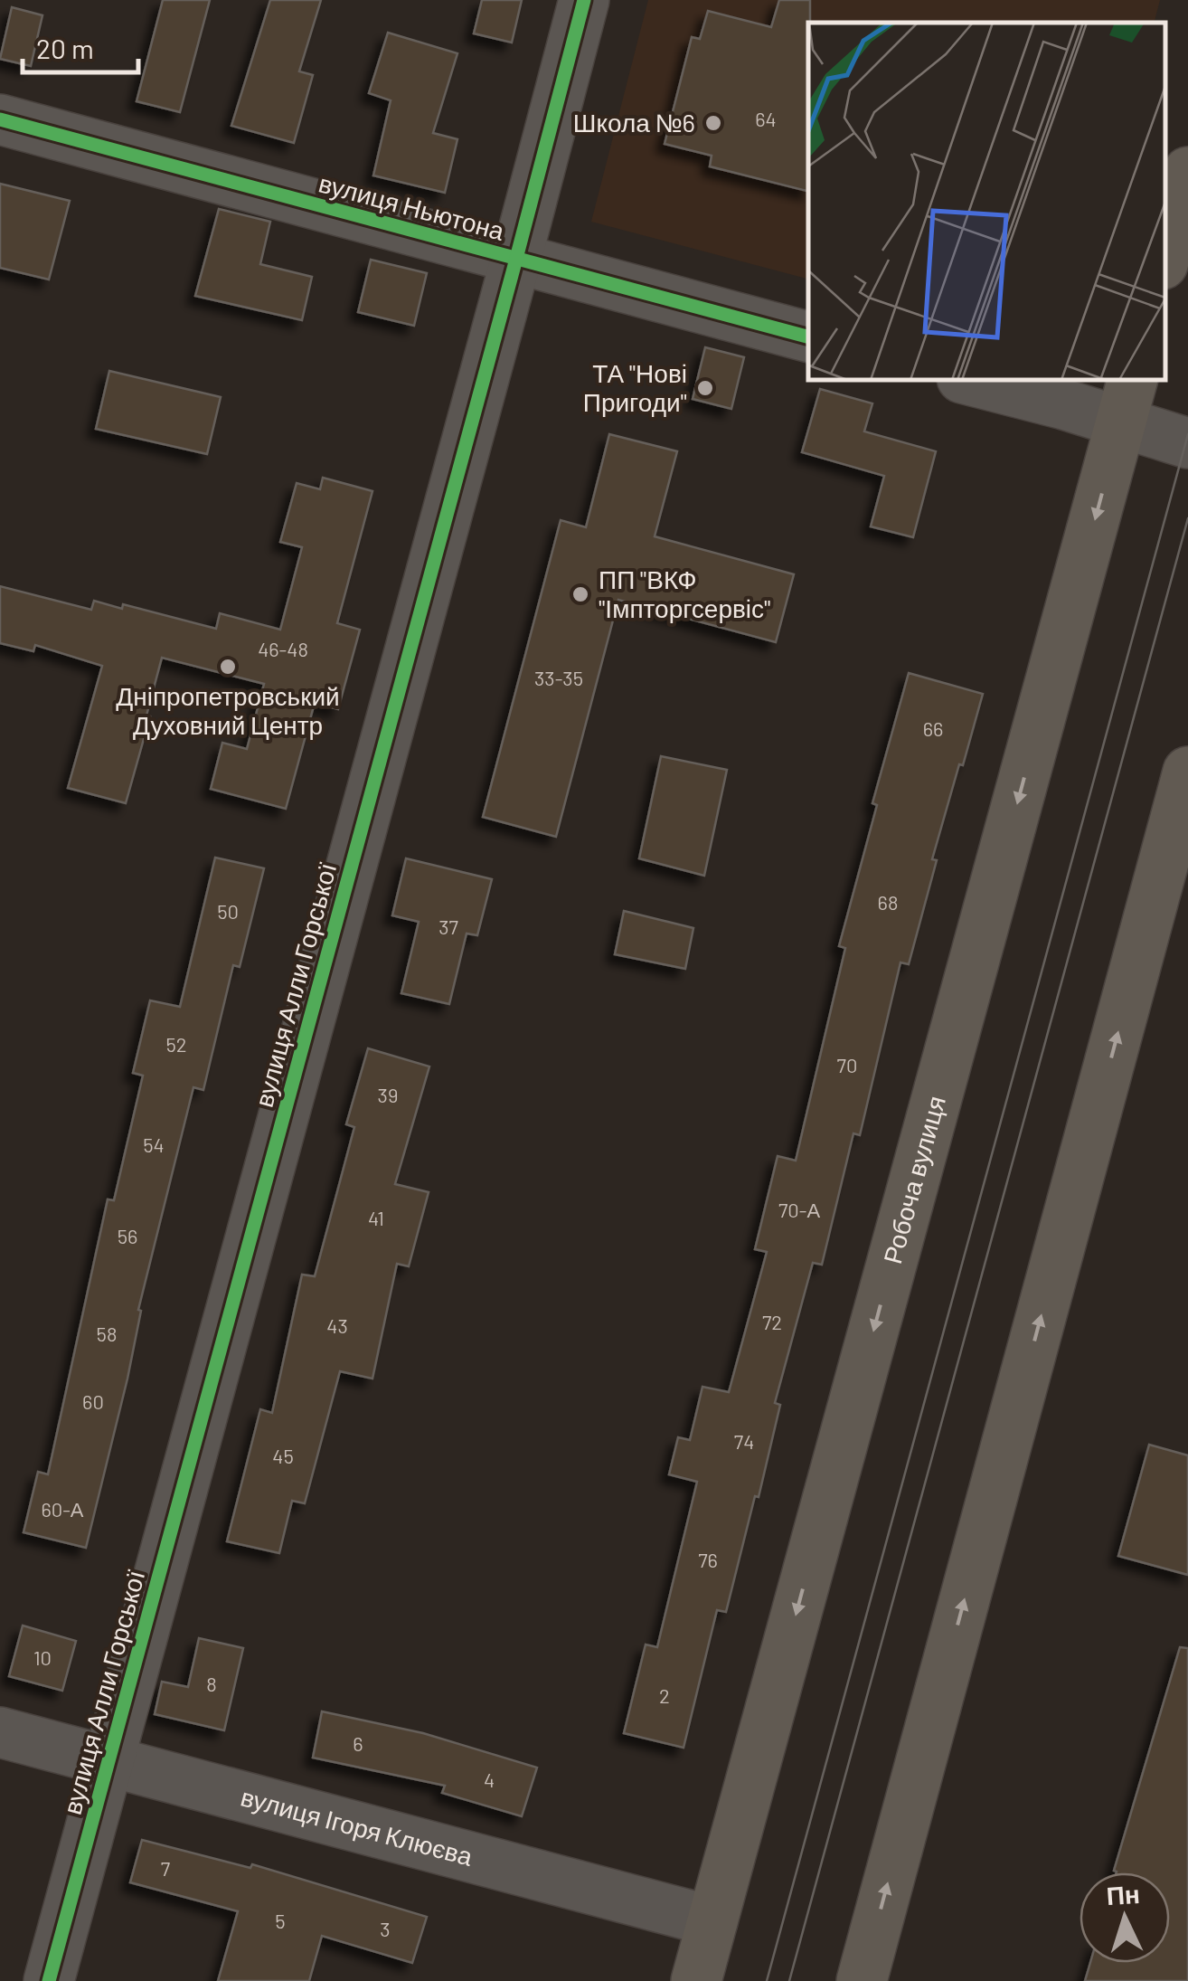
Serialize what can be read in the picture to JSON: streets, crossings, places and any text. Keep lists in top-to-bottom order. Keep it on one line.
{"streets":{"main road":["Робоча вулиця"],"street":["вулиця Ньютона","вулиця Алли Горської","вулиця Ігоря Клюєва"]},"crossings":[["вулиця Ньютона","вулиця Алли Горської"],["вулиця Алли Горської","вулиця Ігоря Клюєва"],["Робоча вулиця","вулиця Ігоря Клюєва"]],"places":["Школа №6","ТА \"Нові Пригоди\"","ПП \"ВКФ \"Імпторгсервіс\"","Дніпропетровський Духовний Центр"],"house_numbers":["64","46-48","33-35","66","68","50","37","52","70","39","54","70-А","41","56","72","43","58","60","74","45","60-А","76","10","8","2","6","4","7","5","3"],"scale_bar":"20 m","north":"top"}
